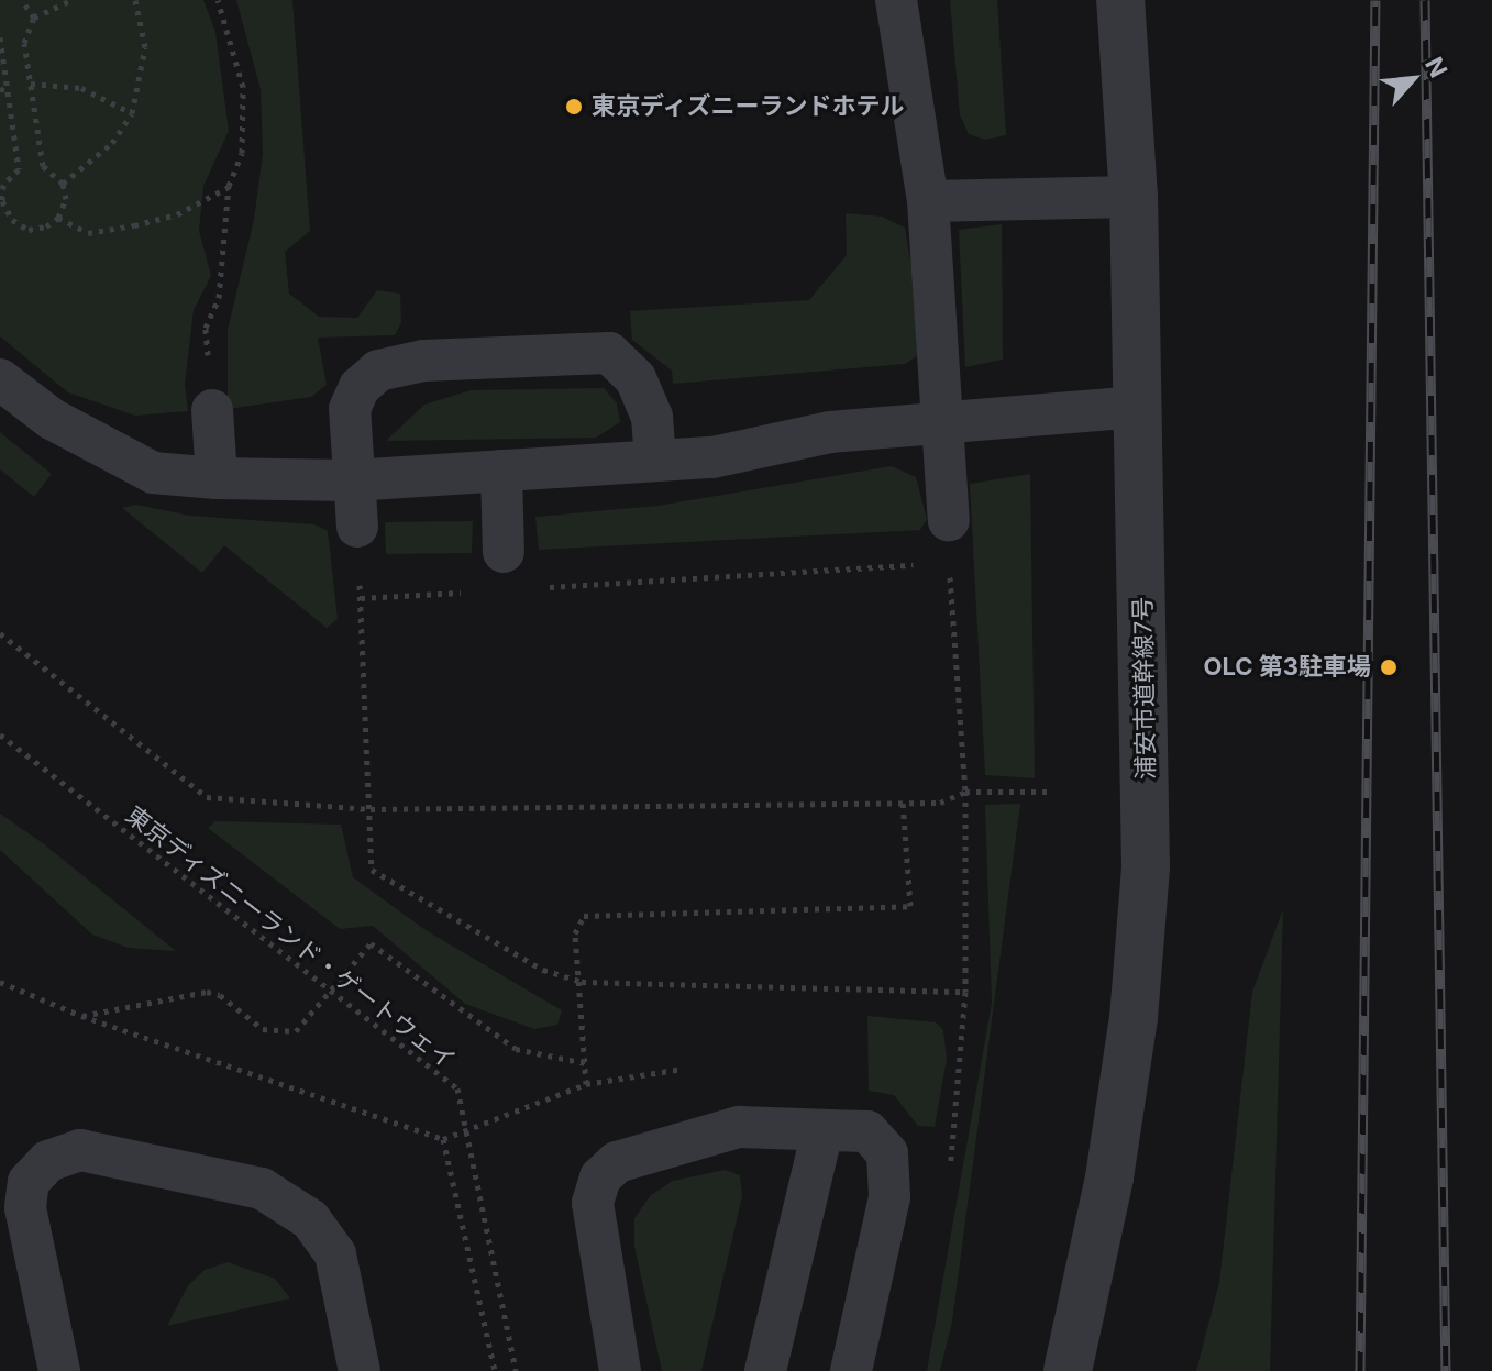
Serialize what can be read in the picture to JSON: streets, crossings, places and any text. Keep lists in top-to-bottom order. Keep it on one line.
{"streets":{"street":["浦安市道幹線7号"],"path":["東京ディズニーランド・ゲートウェイ"]},"places":["東京ディズニーランドホテル","OLC 第3駐車場"],"north":"top right"}
